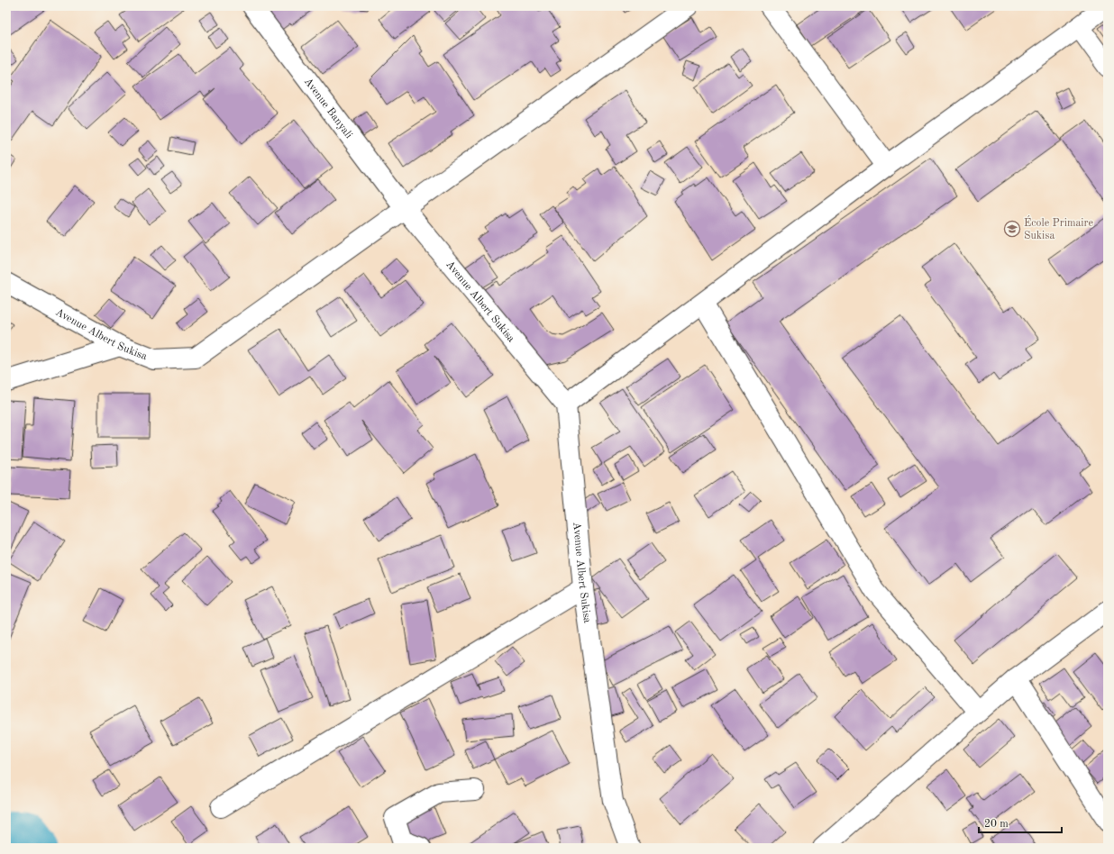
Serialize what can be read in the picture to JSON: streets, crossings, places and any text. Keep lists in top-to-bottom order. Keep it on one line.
{"streets":{"street":["Avenue Banyali","Avenue Albert Sukisa"]},"crossings":[["Avenue Banyali","Avenue Albert Sukisa"]],"places":{"school or university":["École Primaire Sukisa"]},"scale_bar":"20 m"}
